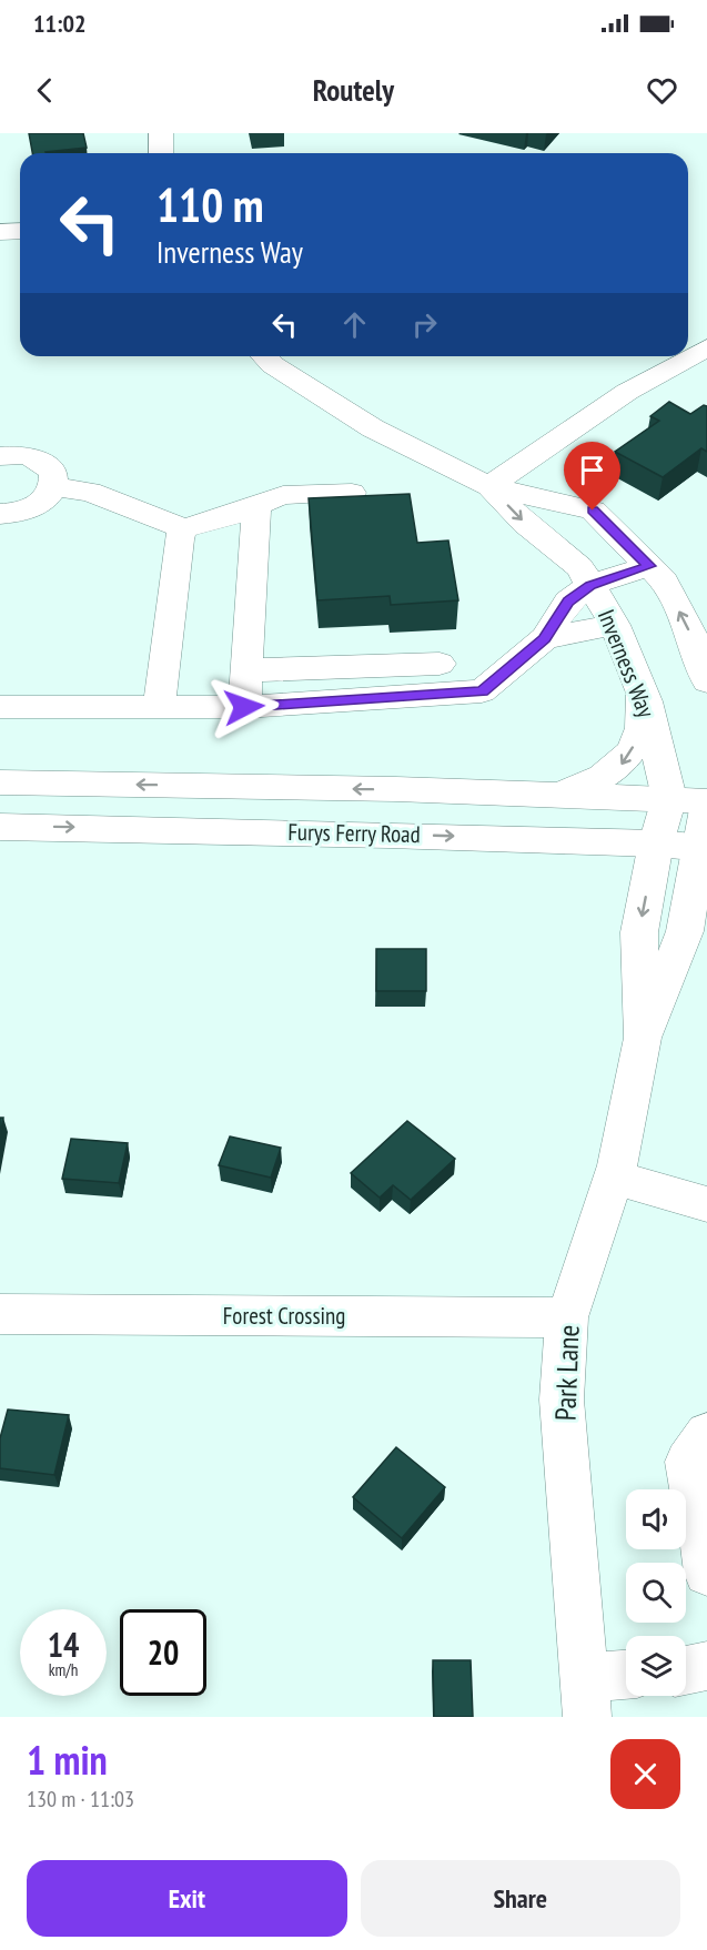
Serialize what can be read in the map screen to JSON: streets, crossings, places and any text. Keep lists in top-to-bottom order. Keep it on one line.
{"streets":{"street":["Inverness Way","Furys Ferry Road","Forest Crossing","Park Lane"]},"crossings":[["Inverness Way","Furys Ferry Road"],["Furys Ferry Road","Park Lane"],["Forest Crossing","Park Lane"]],"page":{"status":"11:02","header":"Routely","turn":["110 m","Inverness Way"],"speed":"14 km/h","limit":"20","heading":["1 min","130 m · 11:03"],"buttons":["Exit","Share"]}}
